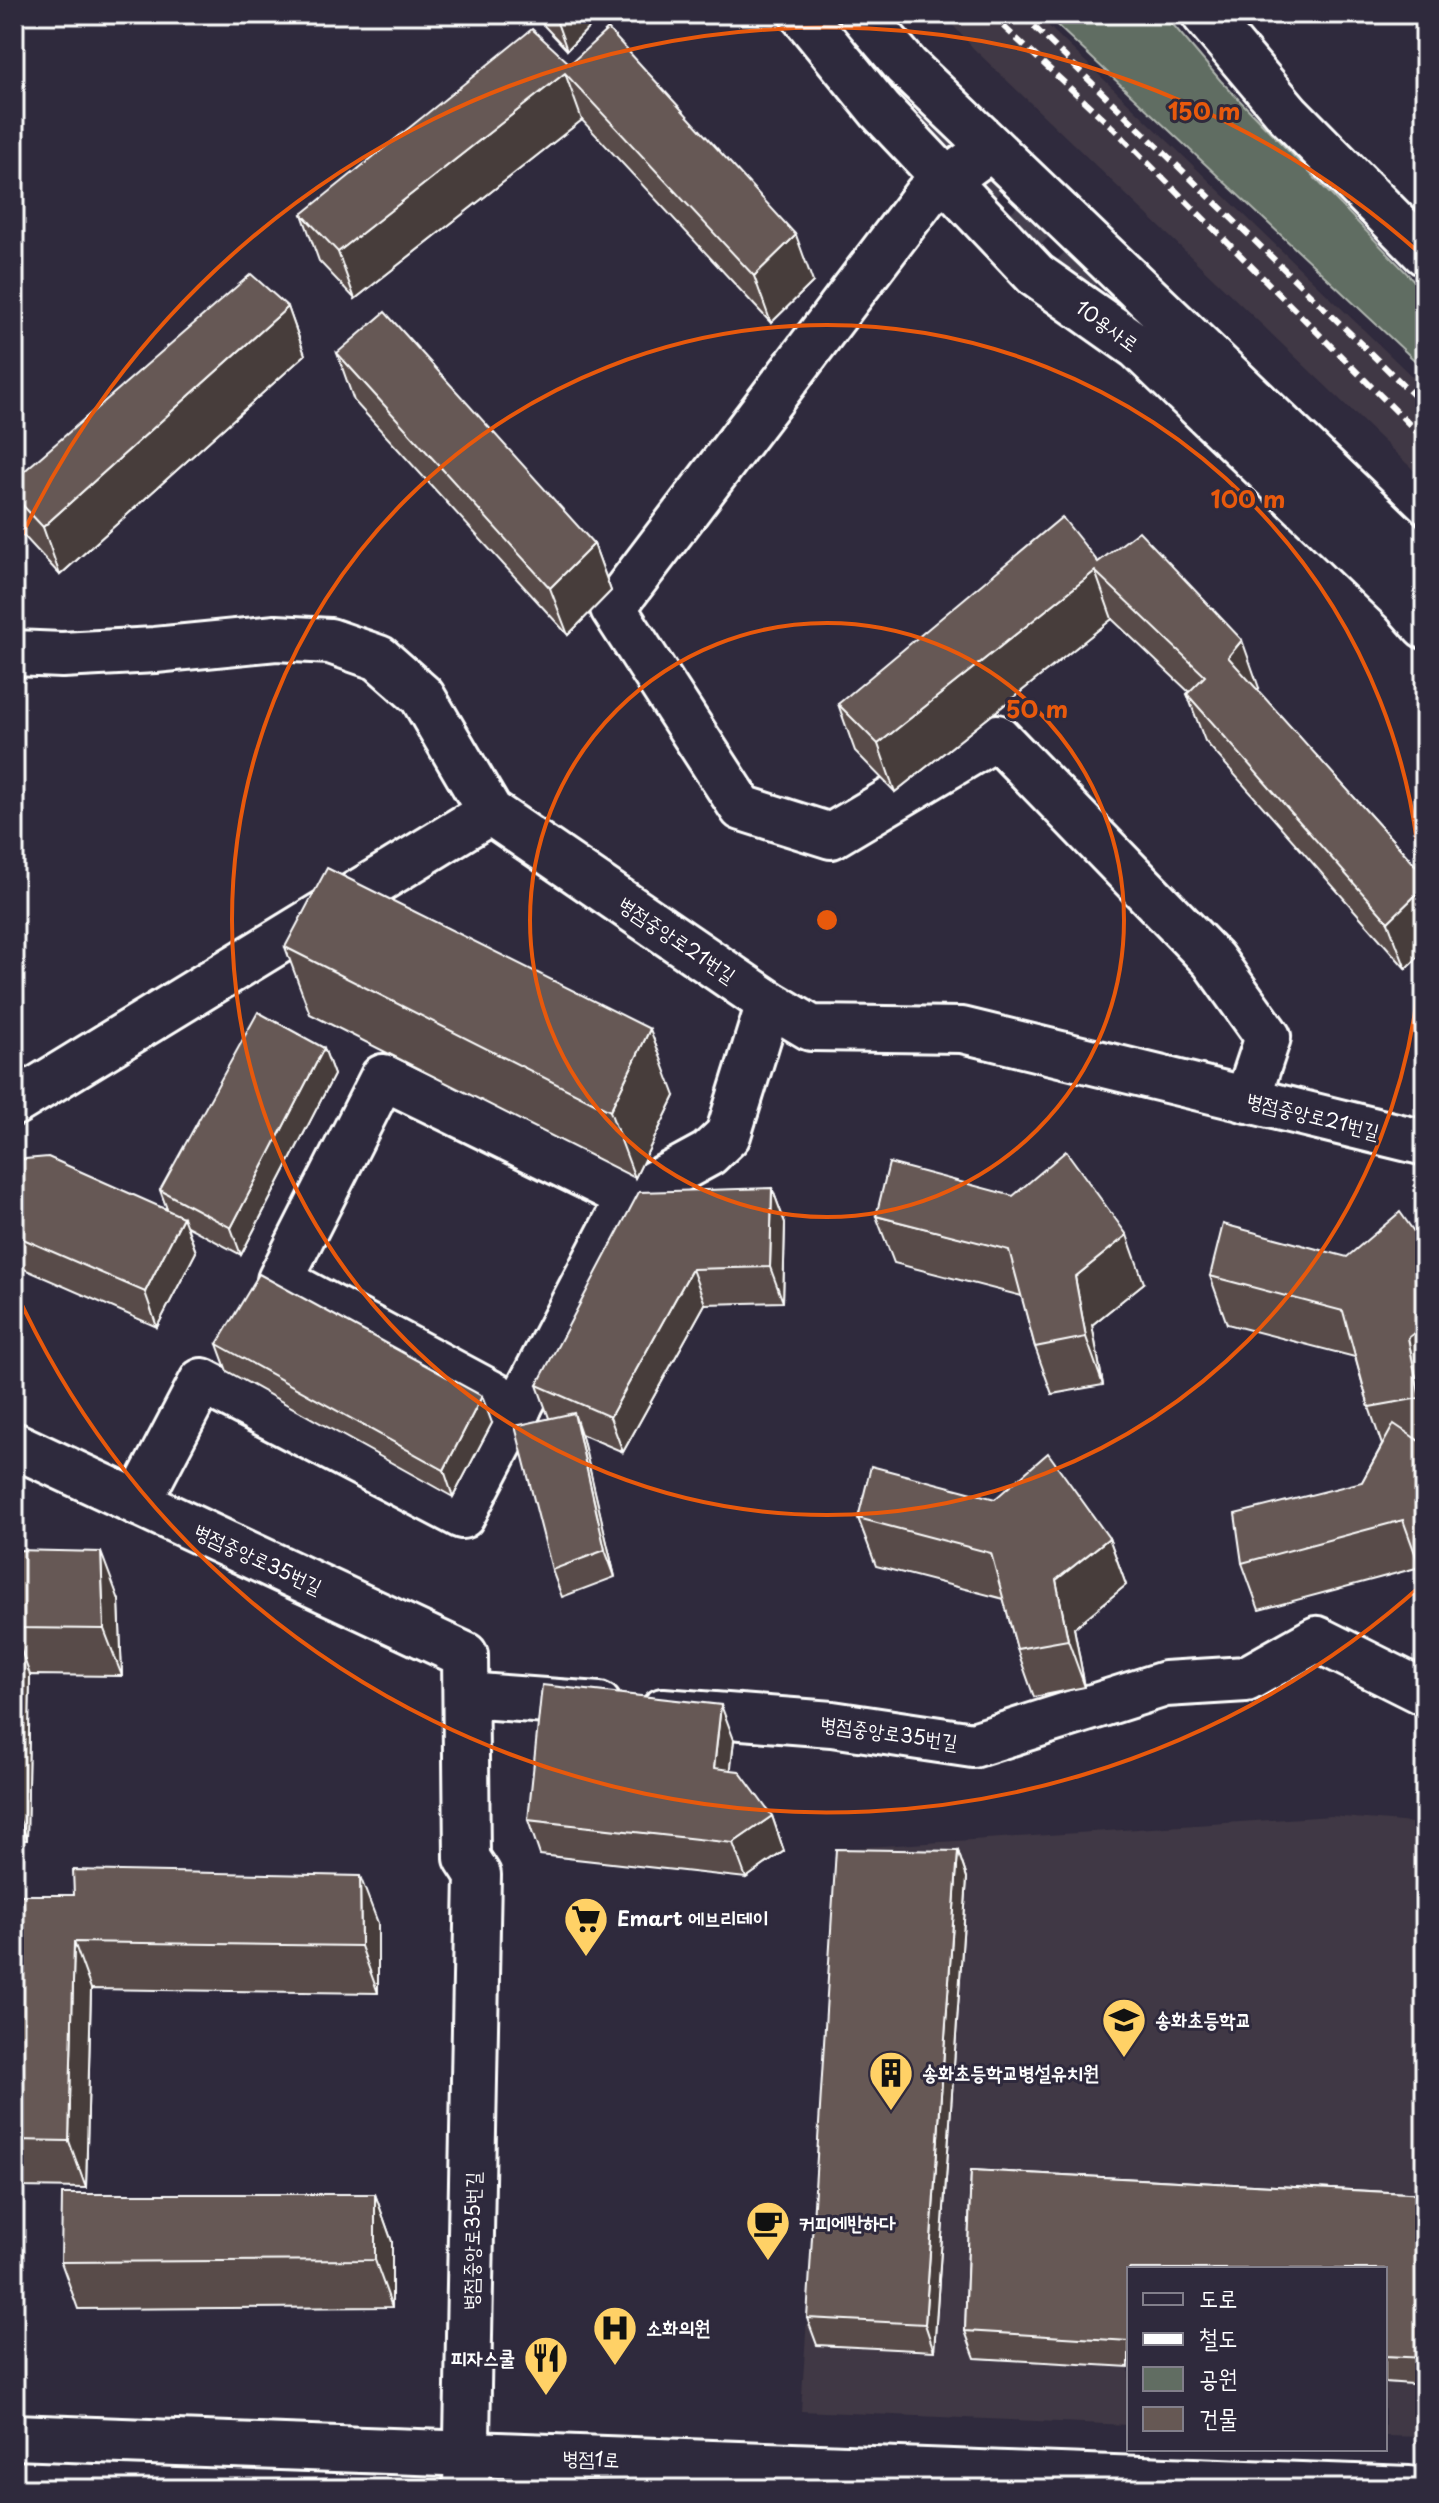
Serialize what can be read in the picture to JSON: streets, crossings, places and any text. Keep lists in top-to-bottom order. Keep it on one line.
{"streets":{"street":["10용사로","병점중앙로21번길","병점중앙로35번길","병점1로"]},"crossings":[["병점중앙로35번길","병점1로"]],"places":{"supermarket":["Emart 에브리데이"],"school or university":["송화초등학교"],"building":["송화초등학교병설유치원"],"cafe":["커피에반하다"],"hospital":["소화의원"],"restaurant":["피자스쿨"]},"legend":["도로","철도","공원","건물"],"rings":["150 m","100 m","50 m"]}
